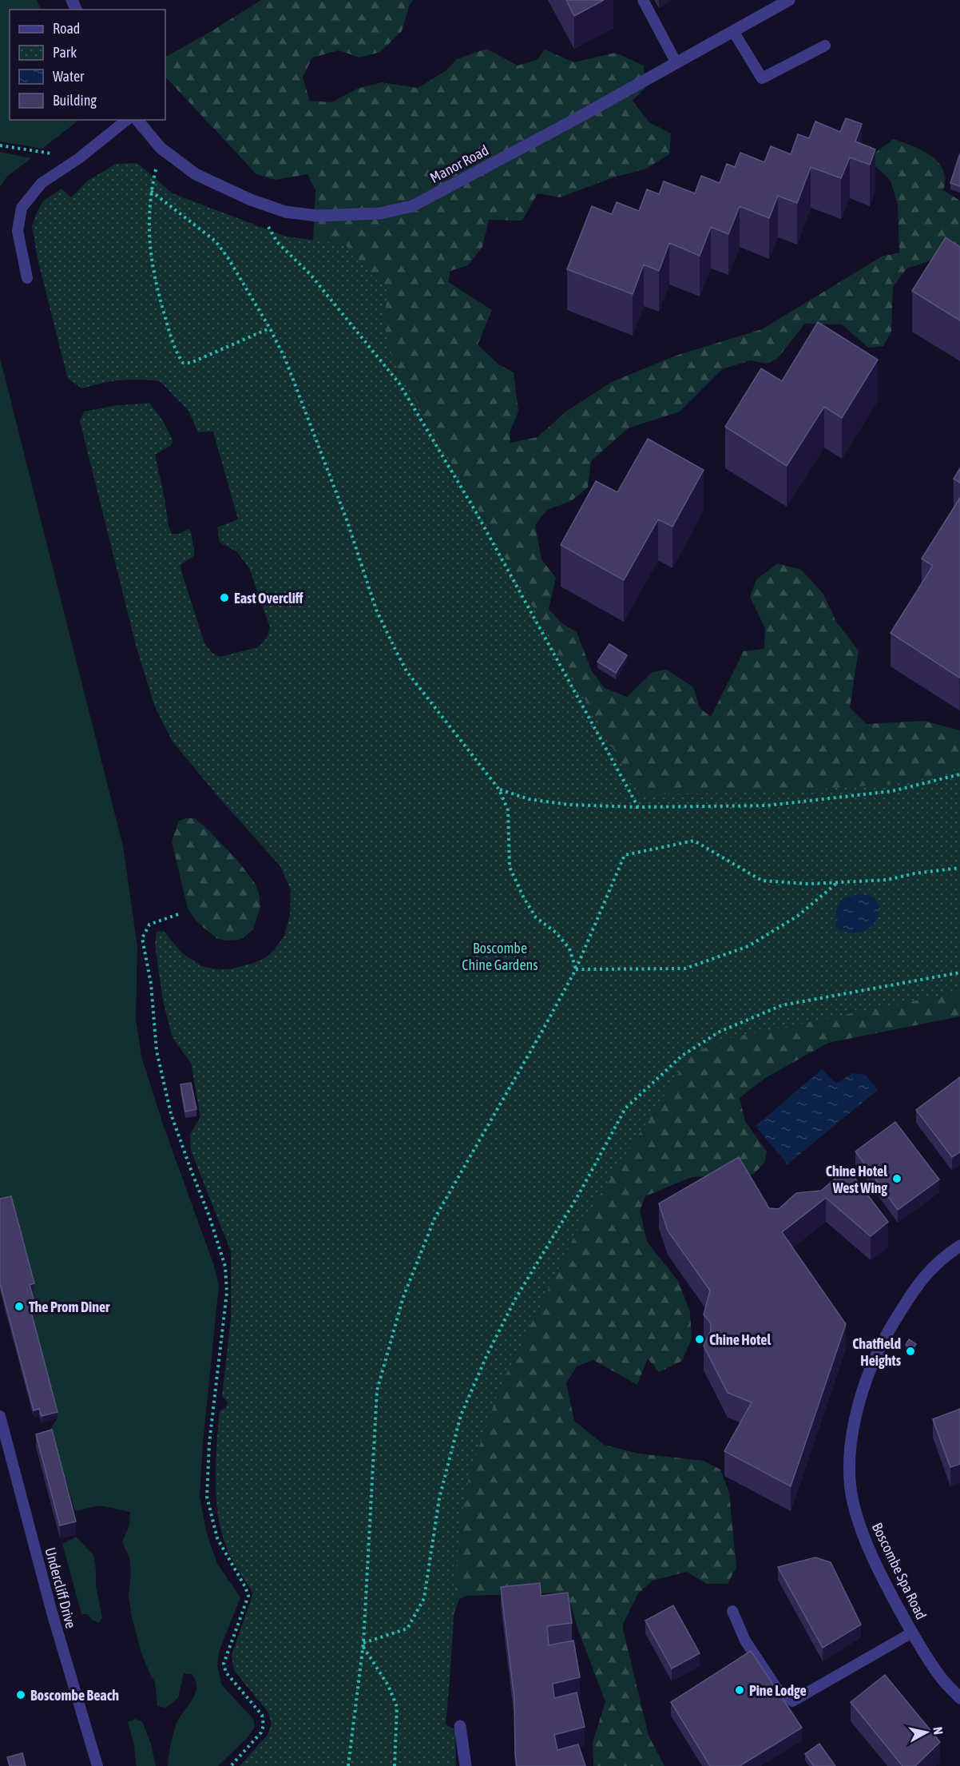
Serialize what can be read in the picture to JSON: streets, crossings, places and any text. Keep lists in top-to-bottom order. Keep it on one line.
{"streets":{"street":["Manor Road","Boscombe Spa Road"],"lane":["Undercliff Drive"]},"parks":["Boscombe Chine Gardens"],"places":["East Overcliff","Chine Hotel West Wing","The Prom Diner","Chine Hotel","Chatfield Heights","Pine Lodge","Boscombe Beach"],"legend":["Road","Park","Water","Building"],"north":"right"}
